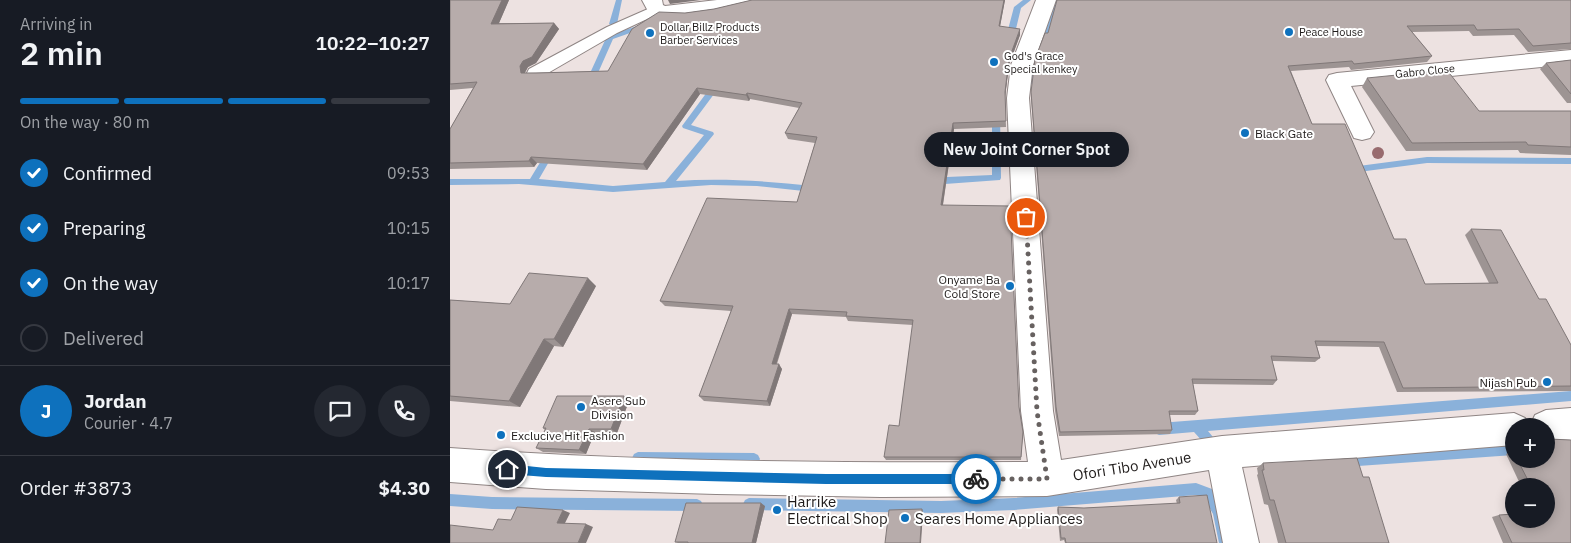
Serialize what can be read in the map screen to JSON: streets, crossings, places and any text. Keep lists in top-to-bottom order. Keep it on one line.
{"streets":{"street":["Gabro Close","Ofori Tibo Avenue"]},"places":["Peace House","Dollar Billz Products Barber Services","God's Grace Special kenkey","Black Gate","New Joint Corner Spot","Onyame Ba Cold Store","Nijash Pub","Asere Sub Division","Exclucive Hit Fashion","Harrike Electrical Shop","Seares Home Appliances"],"page":{"heading":["2 min","Arriving in","10:22–10:27"],"panel":["Jordan","Courier · 4.7","Order #3873","$4.30"],"bar":"On the way · 80 m","bubble":"New Joint Corner Spot","list":[["Confirmed","09:53"],["Preparing","10:15"],["On the way","10:17"],"Delivered"],"round":"J","map_buttons":["+","−"]}}
